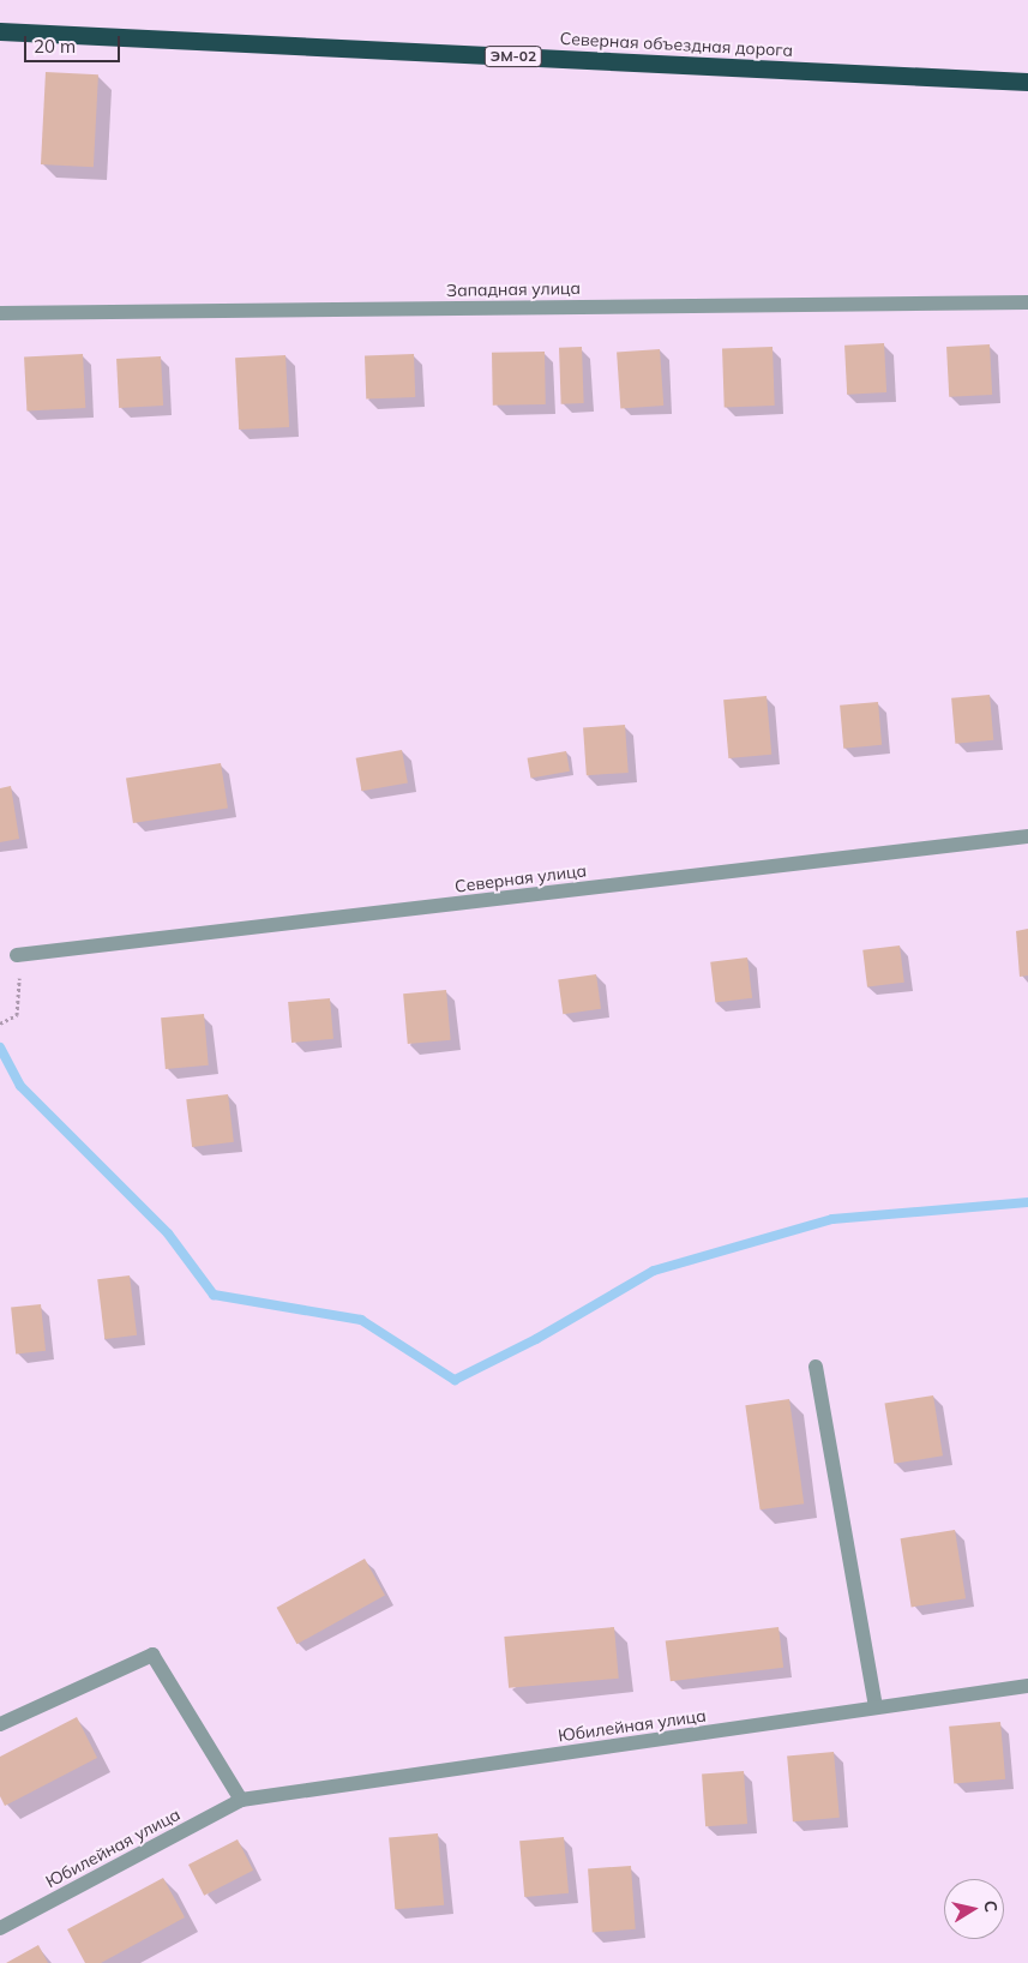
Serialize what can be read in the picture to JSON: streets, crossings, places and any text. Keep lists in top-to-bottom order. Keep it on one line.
{"streets":{"highway":["Северная объездная дорога","ЭМ-02"],"street":["Западная улица","Северная улица","Юбилейная улица"]},"scale_bar":"20 m","north":"right"}
